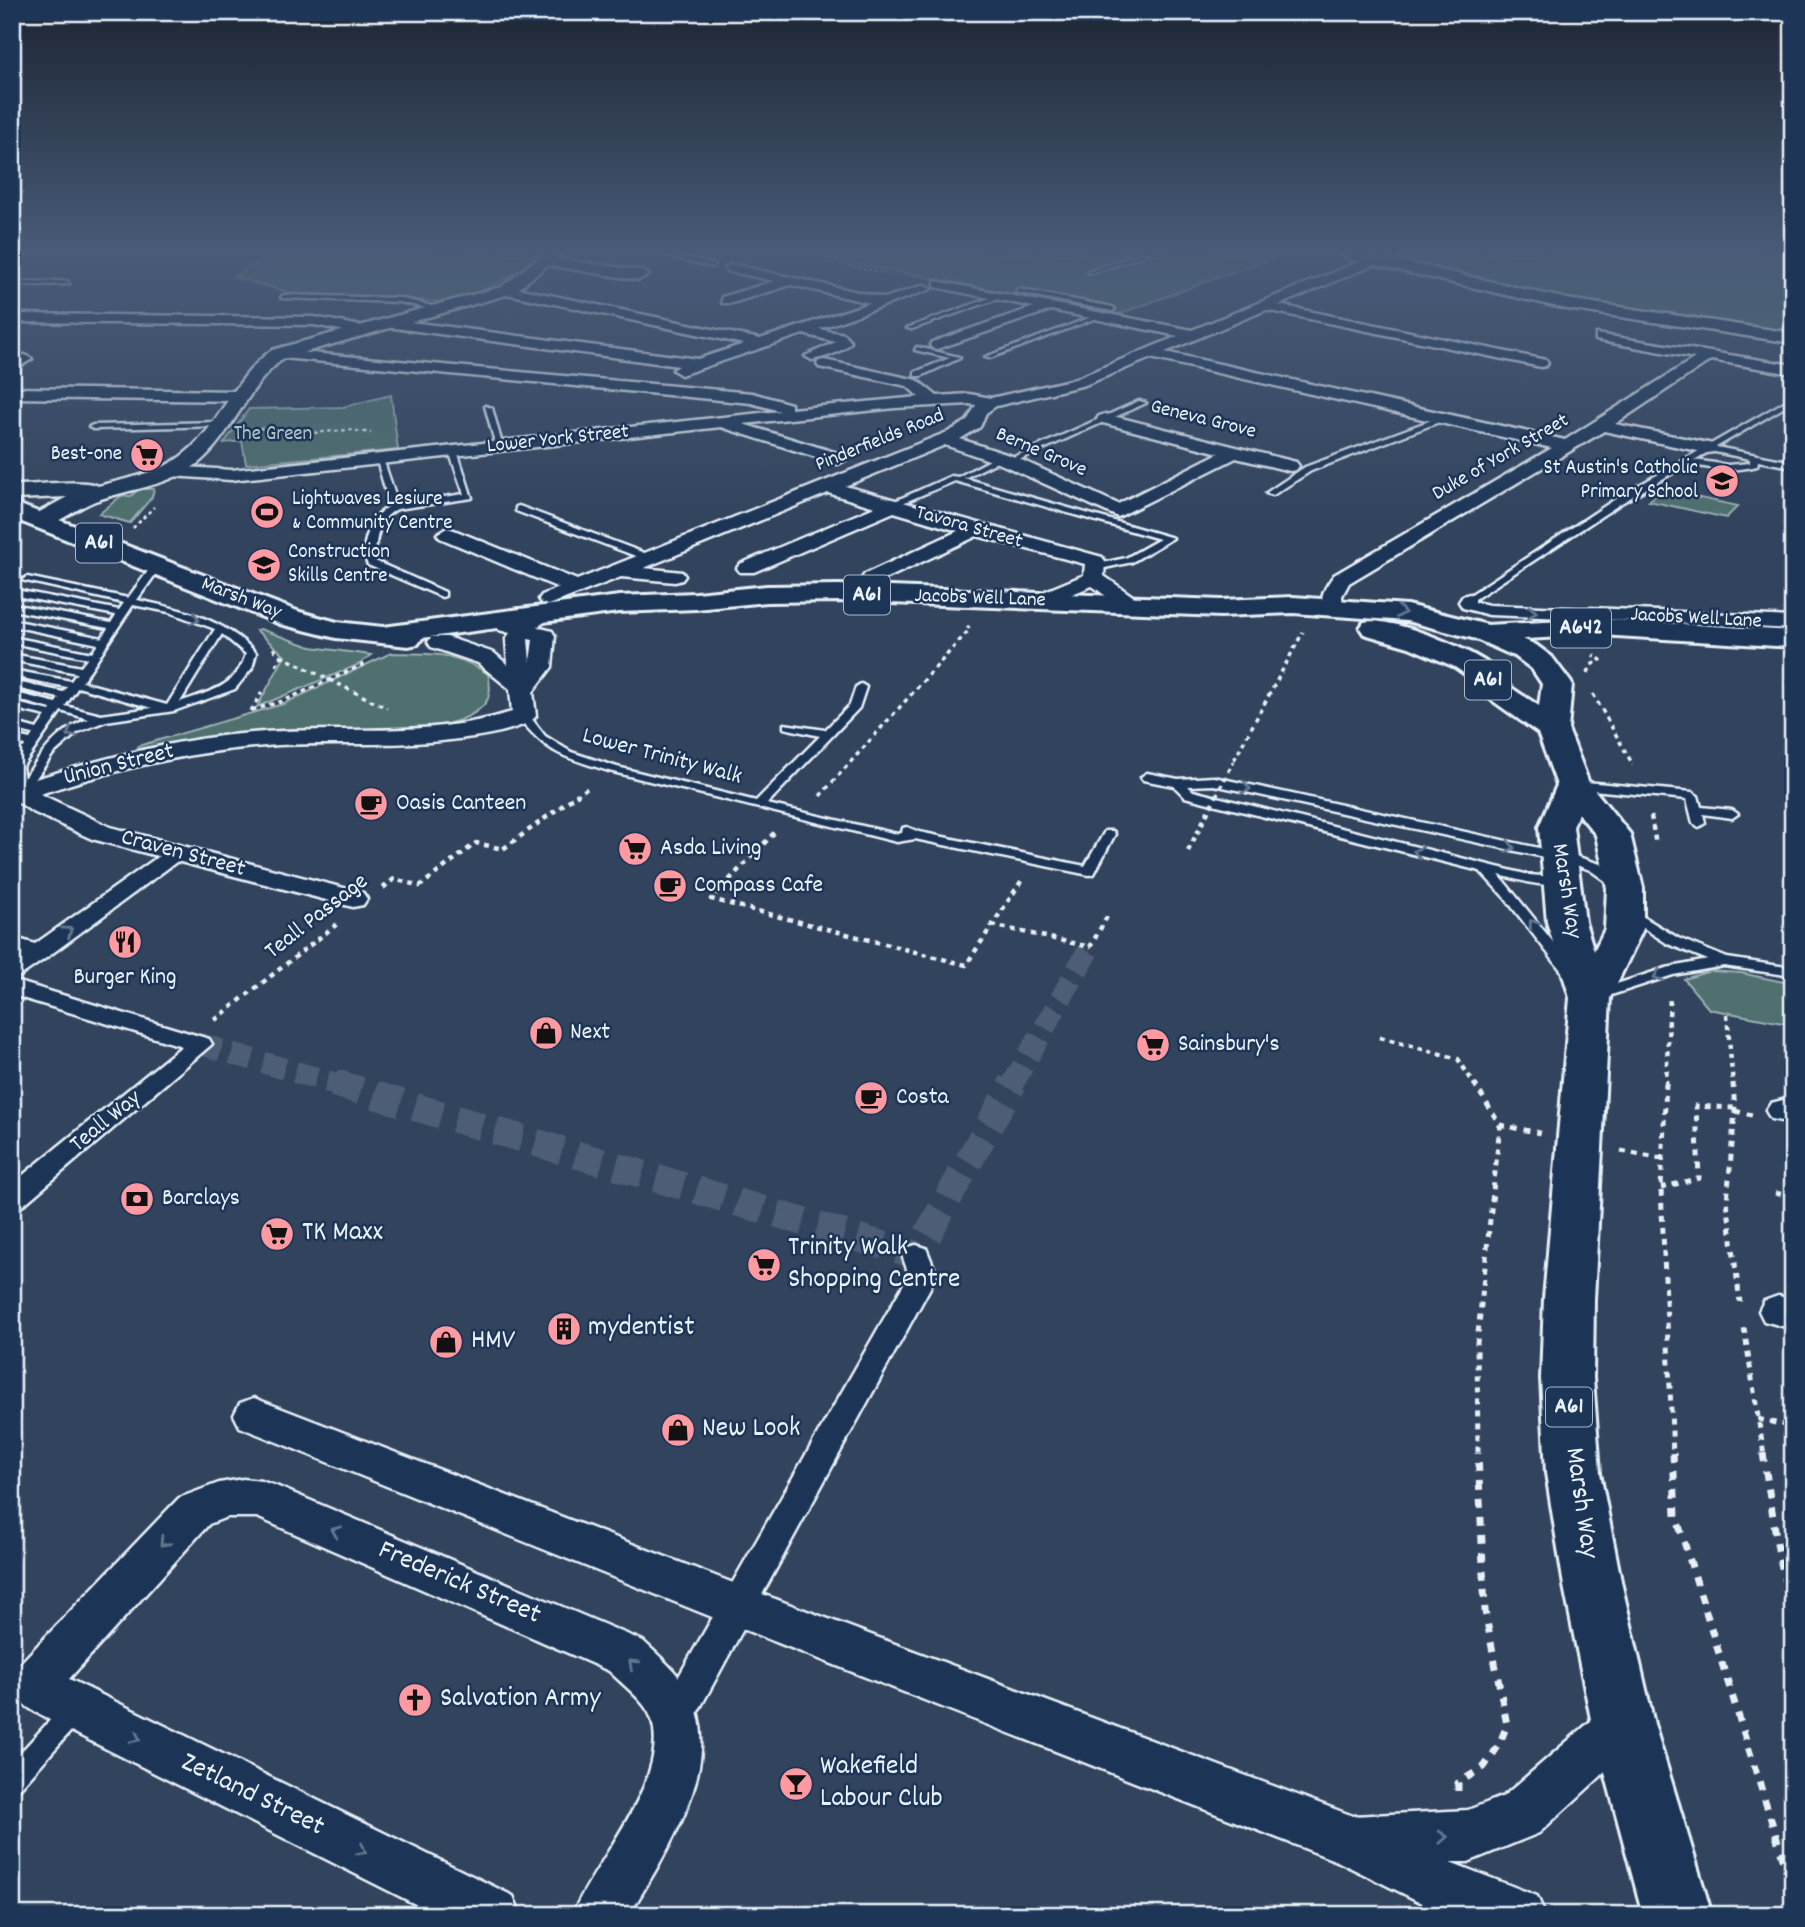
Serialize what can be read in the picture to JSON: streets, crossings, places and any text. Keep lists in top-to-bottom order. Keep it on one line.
{"streets":{"main road":["A61","Marsh Way","Jacobs Well Lane","A642"],"street":["Geneva Grove","Lower York Street","Pinderfields Road","Berne Grove","Duke of York Street","Tavora Street","Union Street","Craven Street","Teall Way","Frederick Street","Zetland Street"],"lane":["Lower Trinity Walk"],"path":["Teall Passage"]},"crossings":[["Geneva Grove","Berne Grove"],["Lower York Street","Pinderfields Road"],["Lower York Street","Marsh Way"],["Pinderfields Road","Berne Grove"],["Pinderfields Road","Tavora Street"],["Pinderfields Road","Jacobs Well Lane"],["Duke of York Street","Jacobs Well Lane"],["Tavora Street","Jacobs Well Lane"],["A61","Marsh Way"],["A61","Jacobs Well Lane"],["Marsh Way","Jacobs Well Lane"],["Lower Trinity Walk","Union Street"],["Lower Trinity Walk","Teall Passage"],["Union Street","Craven Street"],["Craven Street","Teall Passage"],["Teall Passage","Teall Way"],["Frederick Street","Zetland Street"]],"one_way":["Zetland Street"],"parks":["The Green"],"places":{"supermarket":["Best-one","Asda Living","Sainsbury's","TK Maxx","Trinity Walk Shopping Centre"],"school or university":["St Austin's Catholic Primary School","Construction Skills Centre"],"sports":["Lightwaves Lesiure & Community Centre"],"cafe":["Oasis Canteen","Compass Cafe","Costa"],"restaurant":["Burger King"],"shop":["Next","HMV","New Look"],"bank":["Barclays"],"building":["mydentist"],"church":["Salvation Army"],"bar":["Wakefield Labour Club"]}}
